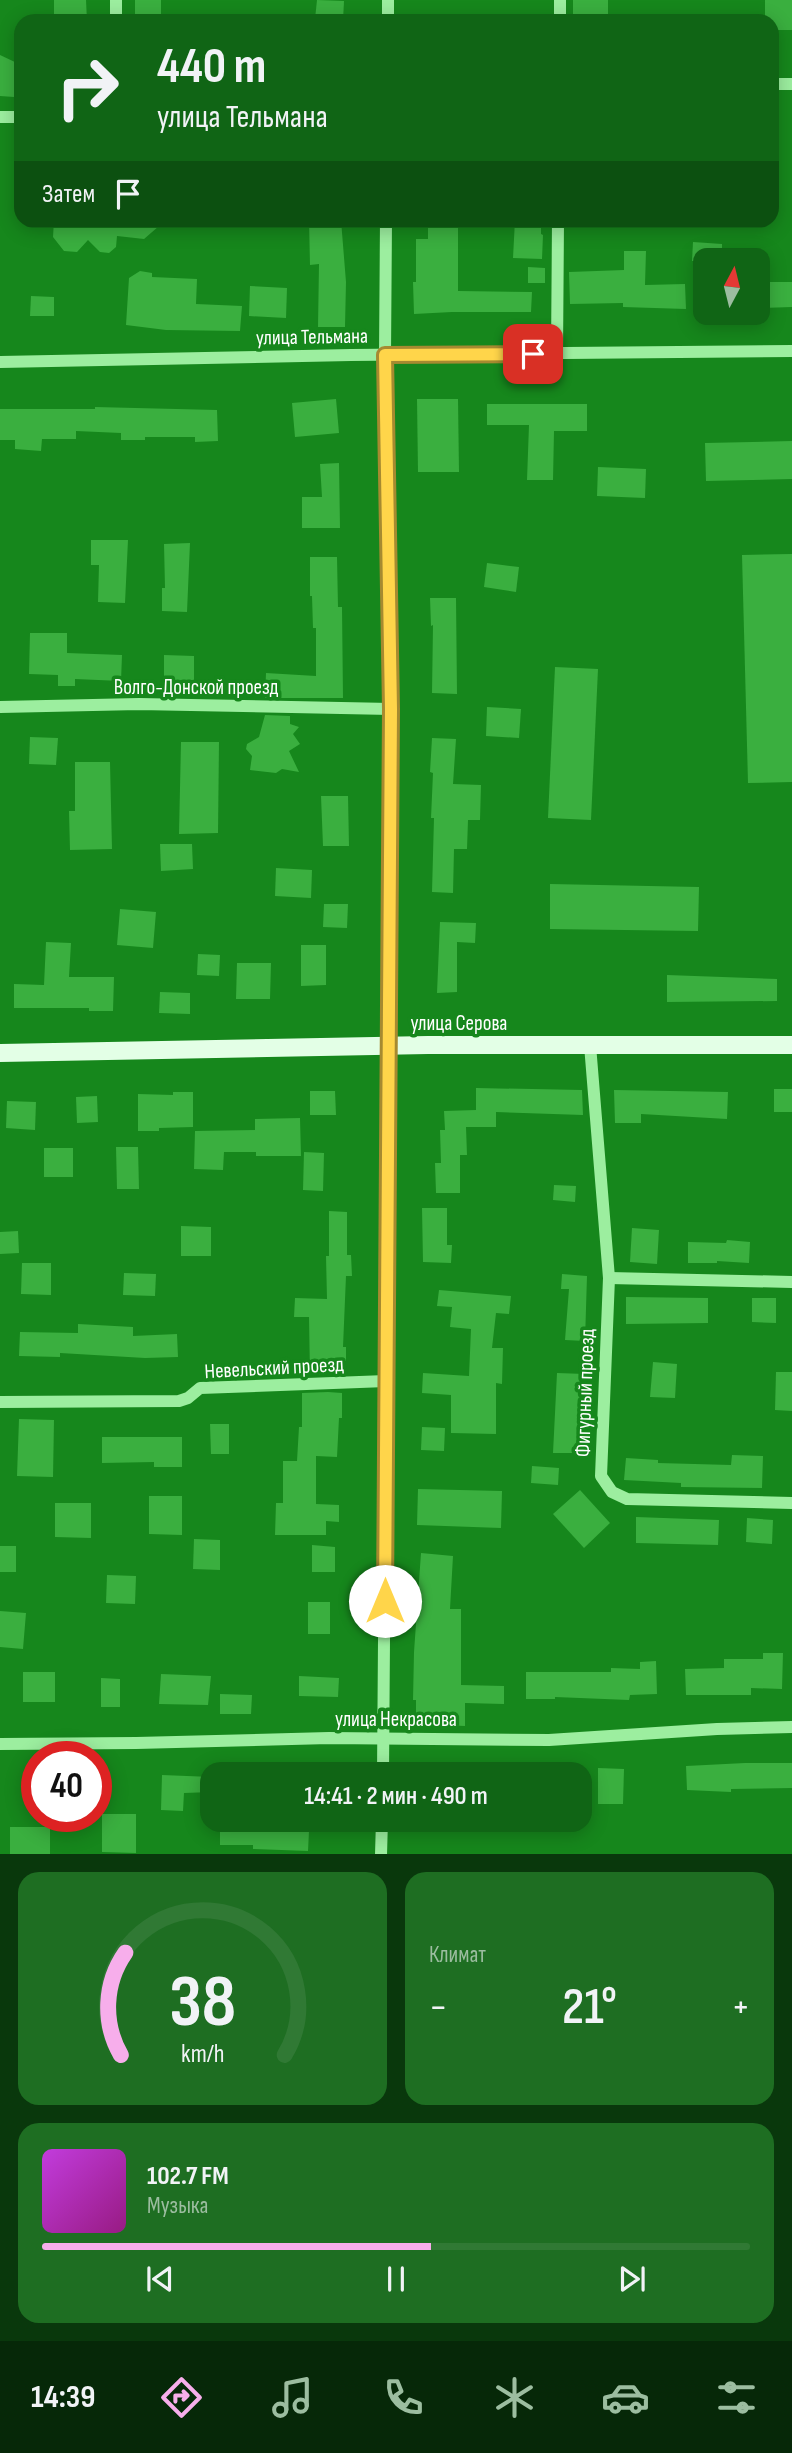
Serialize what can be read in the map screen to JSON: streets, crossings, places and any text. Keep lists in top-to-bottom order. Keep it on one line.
{"streets":{"main road":["улица Серова"],"street":["улица Тельмана","Волго-Донской проезд","Невельский проезд","Фигурный проезд","улица Некрасова"]},"crossings":[["улица Серова","Фигурный проезд"]],"north":"top","page":{"turn":["440 m","улица Тельмана"],"then":"Затем","limit":"40","trip":"14:41 · 2 мин · 490 m","tile":"Климат","heat":["−","21°","+"],"song":["102.7 FM","Музыка"],"tabs":"14:39","gauge":["38","km/h"]}}
